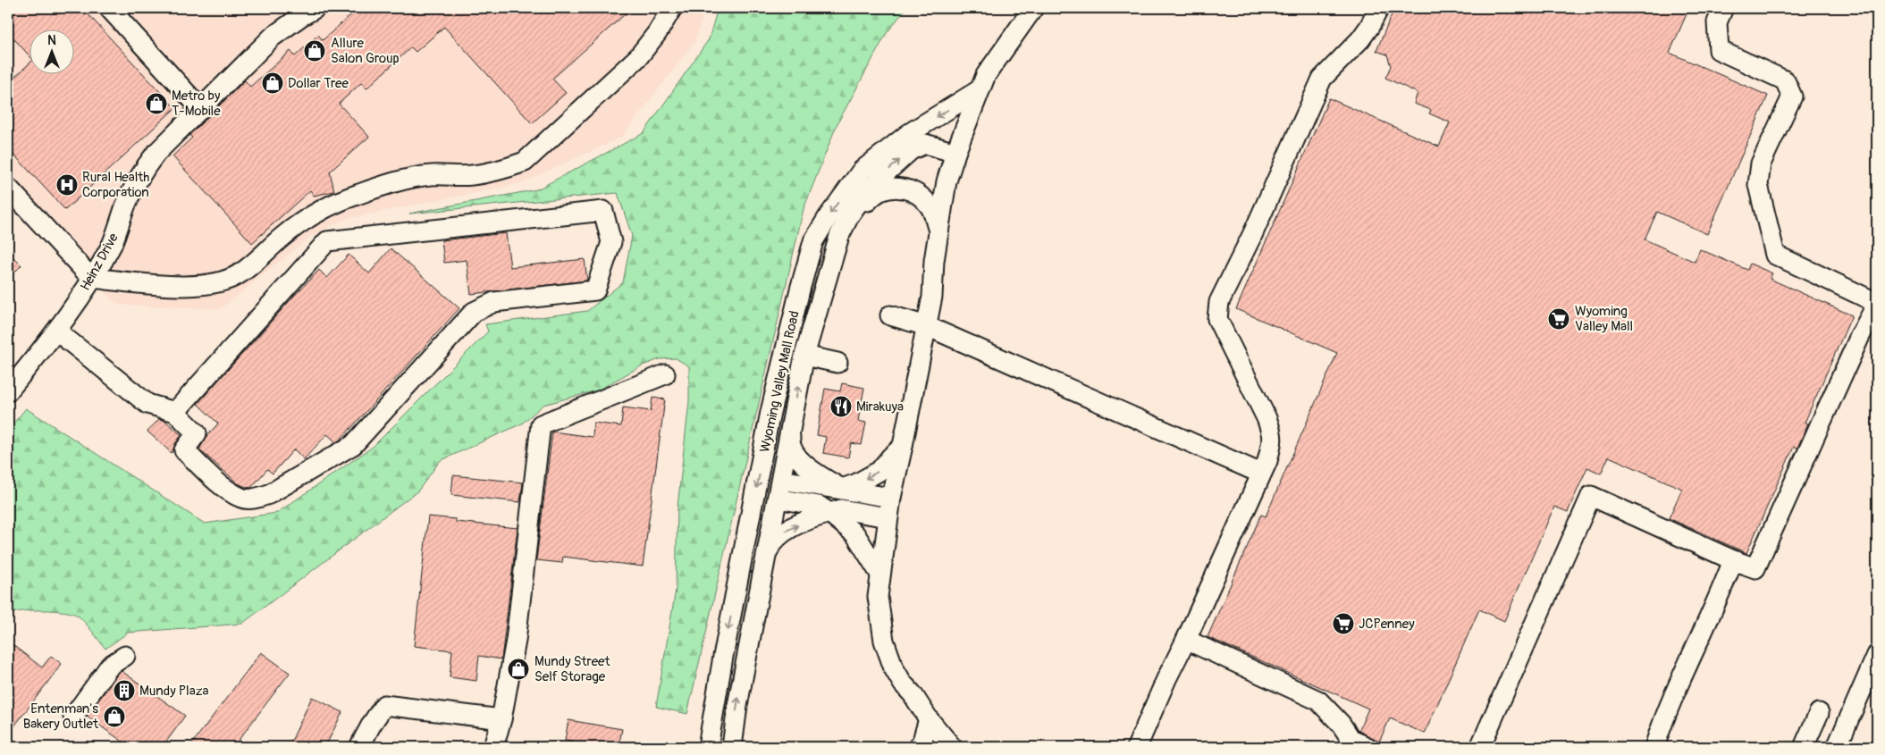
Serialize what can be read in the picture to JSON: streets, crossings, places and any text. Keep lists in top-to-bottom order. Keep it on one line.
{"streets":{"street":["Heinz Drive","Wyoming Valley Mall Road"]},"places":{"shop":["Allure Salon Group","Dollar Tree","Metro by T-Mobile","Mundy Street Self Storage","Entenman's Bakery Outlet"],"hospital":["Rural Health Corporation"],"supermarket":["Wyoming Valley Mall","JCPenney"],"restaurant":["Mirakuya"],"building":["Mundy Plaza"]},"north":"top"}
